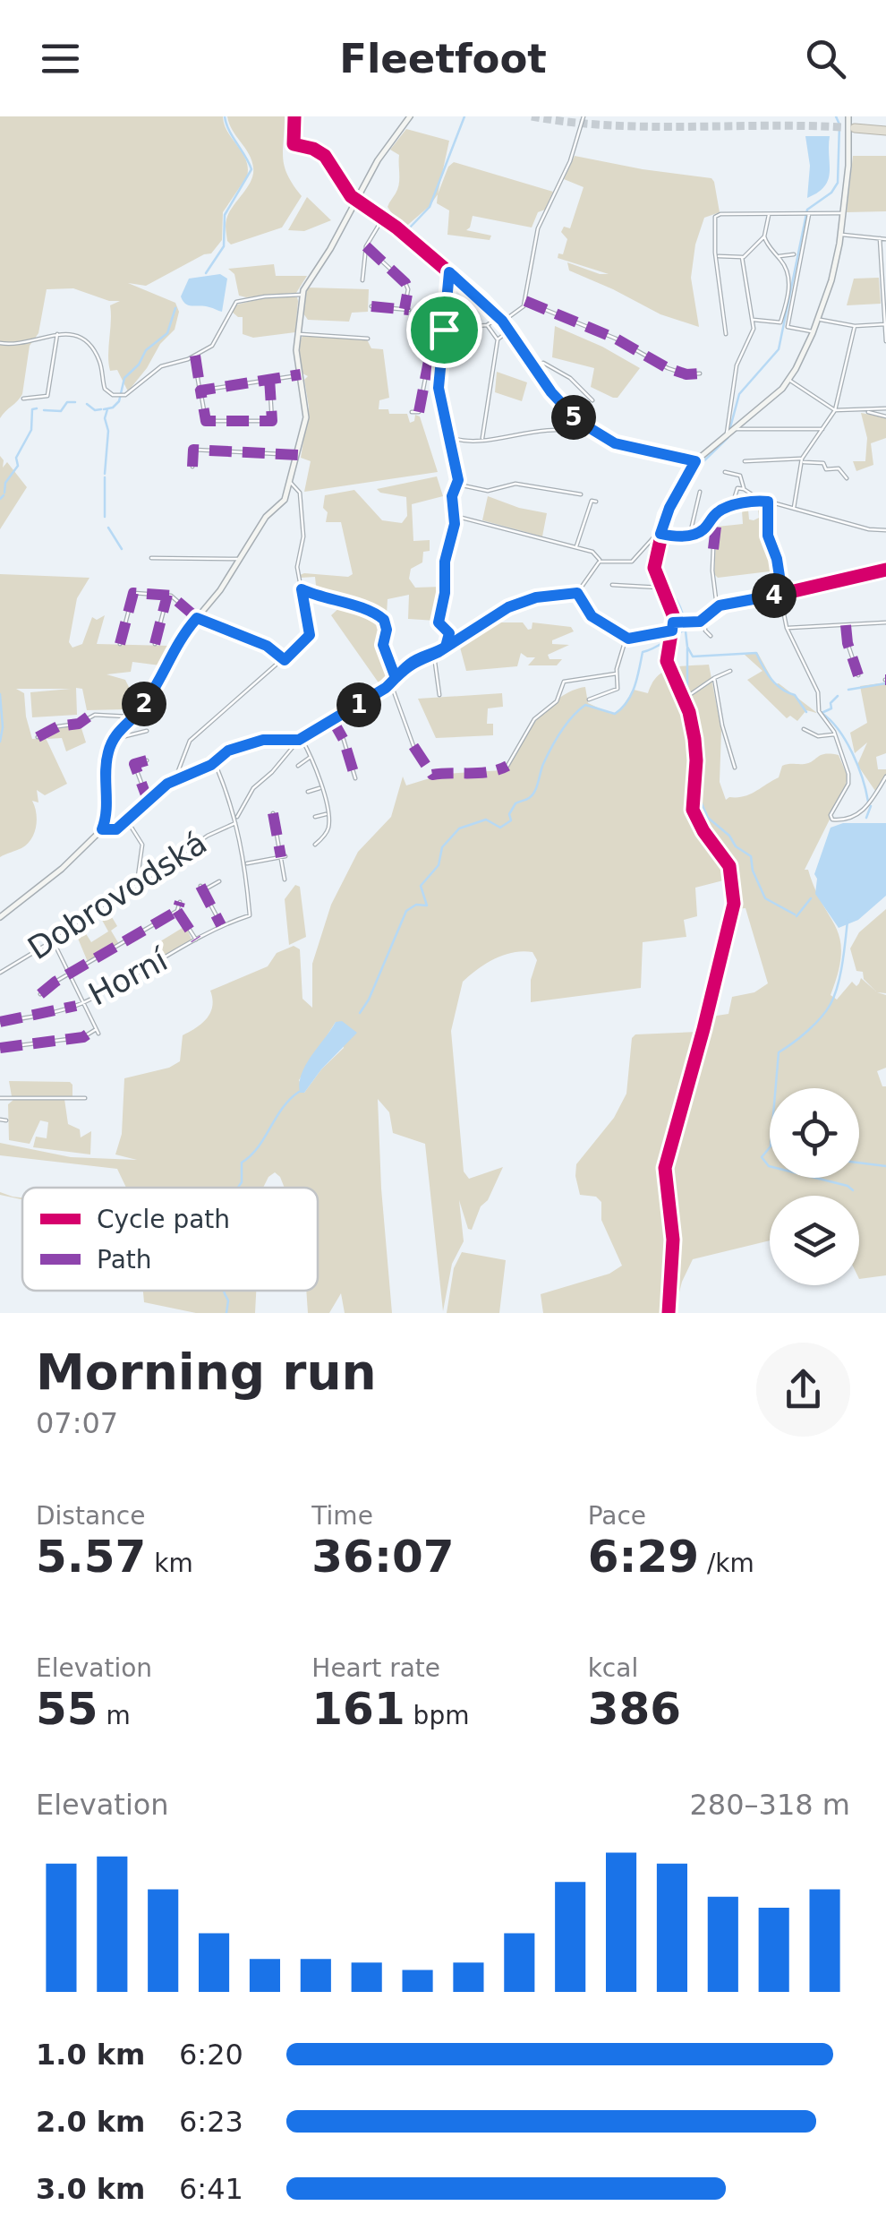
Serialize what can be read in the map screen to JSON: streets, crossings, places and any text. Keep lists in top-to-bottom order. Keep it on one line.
{"streets":{"street":["Dobrovodská","Horní"]},"legend":["Cycle path","Path"],"page":{"header":"Fleetfoot","pins":["5","4","2","1"],"heading":["Morning run","07:07"],"stats":[["Distance","5.57 km"],["Time","36:07"],["Pace","6:29 /km"],["Elevation","55 m"],["Heart rate","161 bpm"],["kcal","386"]],"chart":["Elevation","280–318 m"],"list":[{"name":"1.0 km","note":"6:20"},{"name":"2.0 km","note":"6:23"},{"name":"3.0 km","note":"6:41"}]}}
